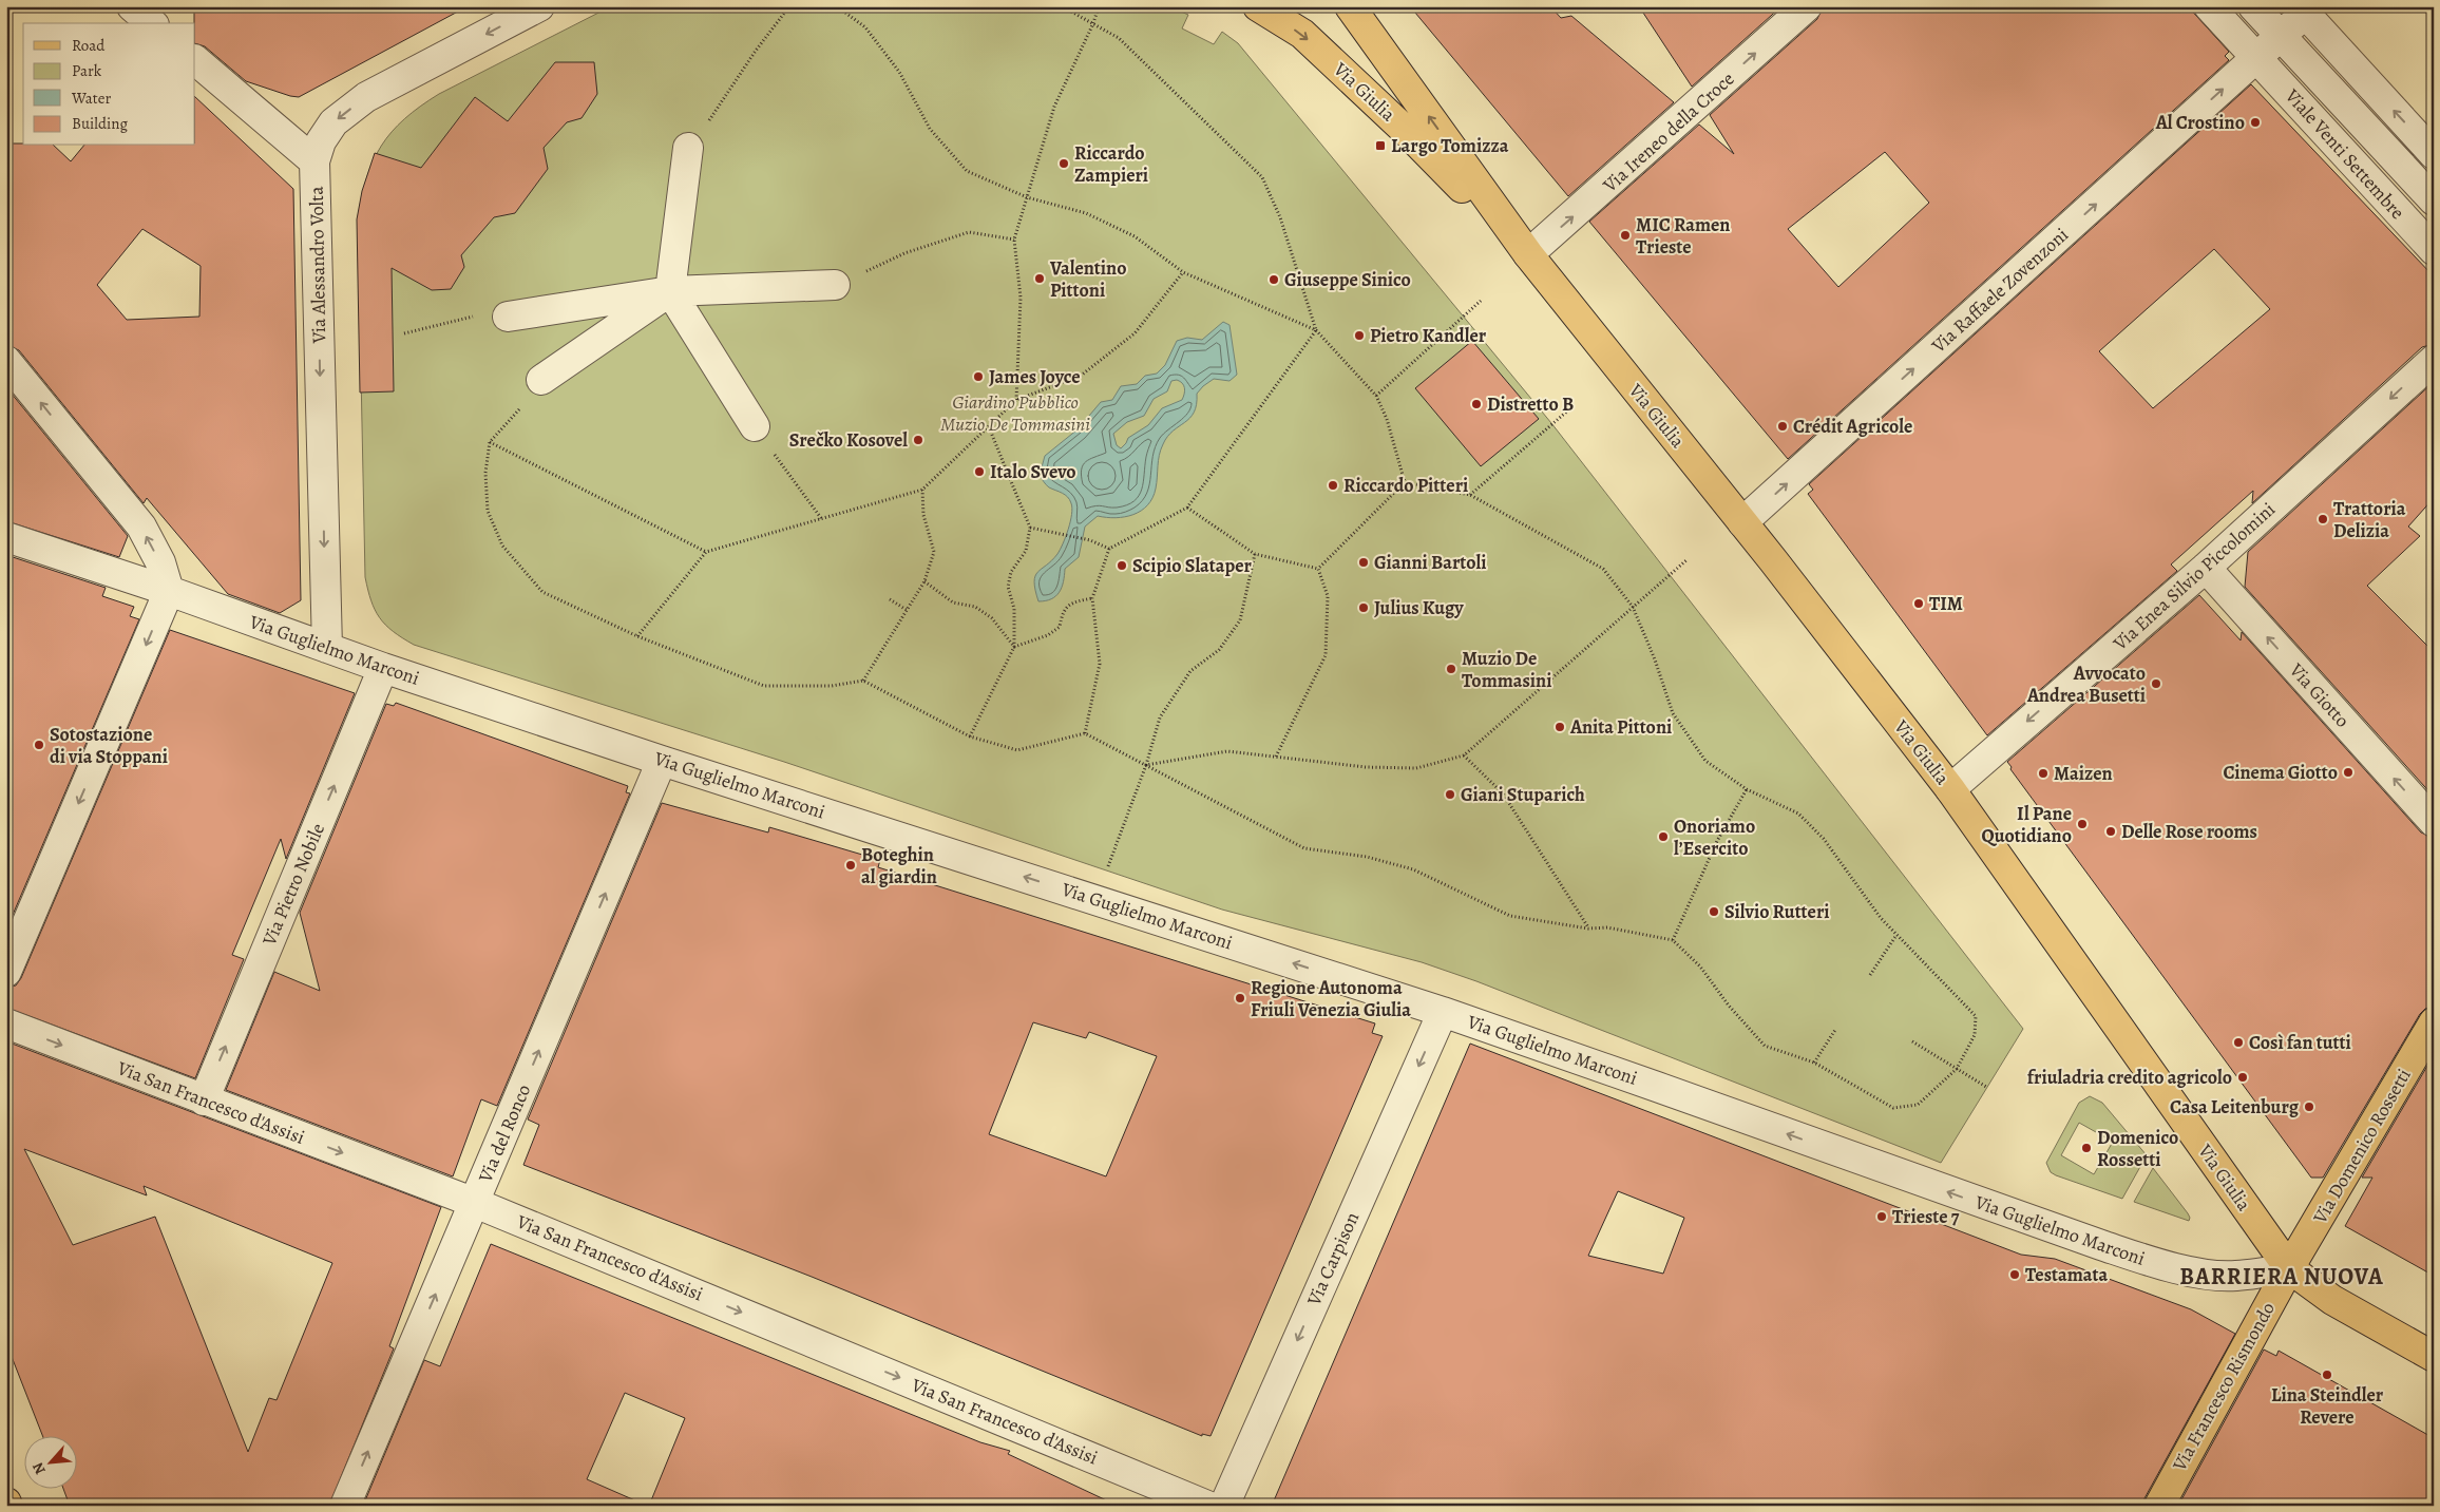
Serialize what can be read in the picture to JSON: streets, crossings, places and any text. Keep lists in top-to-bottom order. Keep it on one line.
{"streets":{"main road":["Via Giulia","Via Domenico Rossetti","Via Francesco Rismondo"],"street":["Via Ireneo della Croce","Viale Venti Settembre","Via Alessandro Volta","Via Raffaele Zovenzoni","Via Enea Silvio Piccolomini","Via Guglielmo Marconi","Via Giotto","Via Pietro Nobile","Via San Francesco d'Assisi","Via del Ronco","Via Carpison"]},"crossings":[["Via Giulia","Via Ireneo della Croce"],["Via Giulia","Via Raffaele Zovenzoni"],["Via Giulia","Via Enea Silvio Piccolomini"],["Via Giulia","Via Guglielmo Marconi"],["Via Giulia","Via Domenico Rossetti"],["Via Giulia","Via Francesco Rismondo"],["Viale Venti Settembre","Via Raffaele Zovenzoni"],["Via Alessandro Volta","Via Guglielmo Marconi"],["Via Enea Silvio Piccolomini","Via Giotto"],["Via Guglielmo Marconi","Via Pietro Nobile"],["Via Guglielmo Marconi","Via del Ronco"],["Via Guglielmo Marconi","Via Domenico Rossetti"],["Via Guglielmo Marconi","Via Carpison"],["Via Guglielmo Marconi","Via Francesco Rismondo"],["Via Pietro Nobile","Via San Francesco d'Assisi"],["Via San Francesco d'Assisi","Via del Ronco"],["Via Domenico Rossetti","Via Francesco Rismondo"]],"one_way":["Via Ireneo della Croce","Via Alessandro Volta","Via Raffaele Zovenzoni","Via Enea Silvio Piccolomini","Via Guglielmo Marconi","Via Giotto","Via San Francesco d'Assisi","Via del Ronco","Via Carpison"],"districts":["BARRIERA NUOVA"],"parks":["Giardino Pubblico Muzio De Tommasini"],"places":{"other":["Al Crostino","Riccardo Zampieri","MIC Ramen Trieste","Valentino Pittoni","Giuseppe Sinico","Pietro Kandler","James Joyce","Distretto B","Crédit Agricole","Srečko Kosovel","Italo Svevo","Riccardo Pitteri","Trattoria Delizia","Gianni Bartoli","Scipio Slataper","TIM","Julius Kugy","Muzio De Tommasini","Avvocato Andrea Busetti","Anita Pittoni","Sotostazione di via Stoppani","Cinema Giotto","Maizen","Giani Stuparich","Il Pane Quotidiano","Delle Rose rooms","Onoriamo l’Esercito","Boteghin al giardin","Silvio Rutteri","Regione Autonoma Friuli Venezia Giulia","Così fan tutti","friuladria credito agricolo","Casa Leitenburg","Domenico Rossetti","Trieste 7","Testamata","Lina Steindler Revere"],"transit":["Largo Tomizza"]},"legend":["Road","Park","Water","Building"],"north":"bottom left"}
